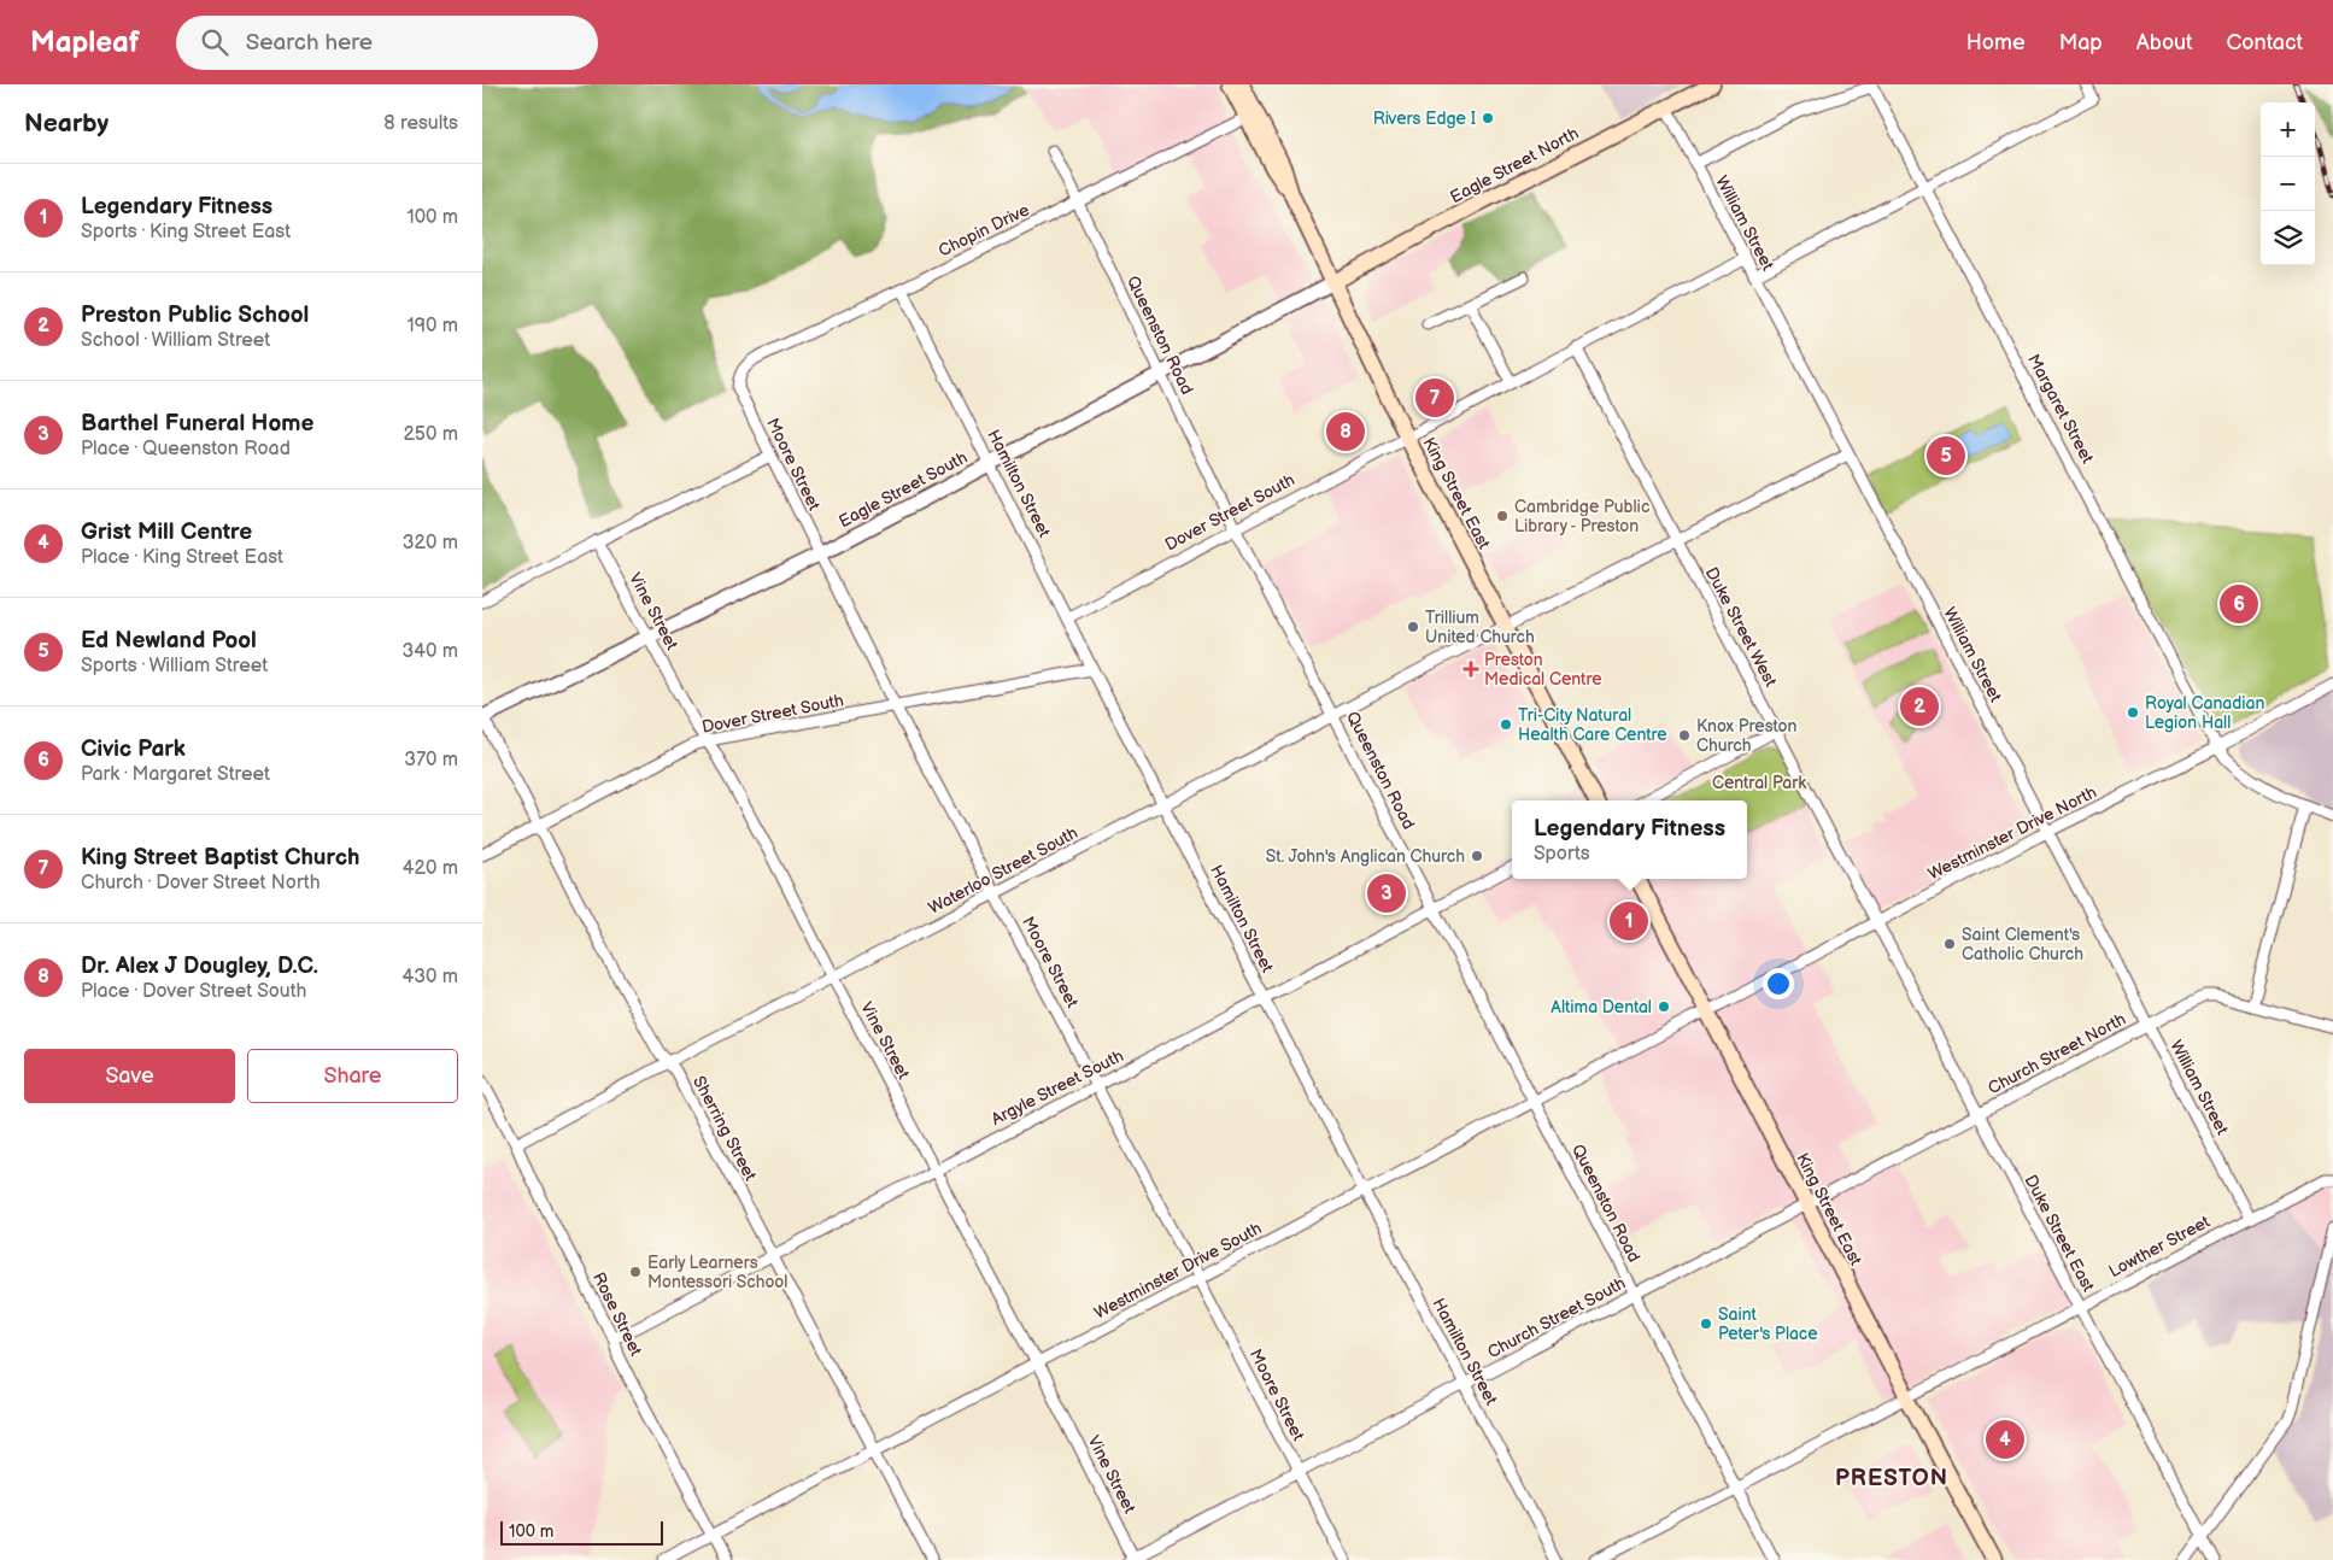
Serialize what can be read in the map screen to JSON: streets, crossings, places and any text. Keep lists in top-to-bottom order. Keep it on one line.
{"streets":{"main road":["Eagle Street North","King Street East"],"street":["William Street","Chopin Drive","Queenston Road","Margaret Street","Moore Street","Hamilton Street","Eagle Street South","Dover Street South","Vine Street","Duke Street West","Westminster Drive North","Waterloo Street South","Church Street North","Argyle Street South","Sherring Street","Duke Street East","Lowther Street","Westminster Drive South","Rose Street","Church Street South"]},"crossings":[["Eagle Street North","William Street"],["Eagle Street North","Eagle Street South"],["Eagle Street North","King Street East"],["William Street","Margaret Street"],["William Street","Dover Street South"],["William Street","Westminster Drive North"],["William Street","Waterloo Street South"],["William Street","Church Street North"],["William Street","Lowther Street"],["Chopin Drive","Queenston Road"],["Chopin Drive","Moore Street"],["Chopin Drive","Hamilton Street"],["Chopin Drive","King Street East"],["Queenston Road","Eagle Street South"],["Queenston Road","Dover Street South"],["Queenston Road","Waterloo Street South"],["Queenston Road","Argyle Street South"],["Queenston Road","Lowther Street"],["Queenston Road","Westminster Drive South"],["Queenston Road","Church Street South"],["Margaret Street","Westminster Drive North"],["Moore Street","Eagle Street South"],["Moore Street","Dover Street South"],["Moore Street","Waterloo Street South"],["Moore Street","Argyle Street South"],["Moore Street","Westminster Drive South"],["Moore Street","Church Street South"],["Hamilton Street","Eagle Street South"],["Hamilton Street","Dover Street South"],["Hamilton Street","Waterloo Street South"],["Hamilton Street","Argyle Street South"],["Hamilton Street","Westminster Drive South"],["Hamilton Street","Church Street South"],["Eagle Street South","King Street East"],["Eagle Street South","Vine Street"],["Eagle Street South","Sherring Street"],["King Street East","Dover Street South"],["King Street East","Westminster Drive North"],["King Street East","Waterloo Street South"],["King Street East","Church Street North"],["King Street East","Lowther Street"],["King Street East","Westminster Drive South"],["King Street East","Church Street South"],["Dover Street South","Vine Street"],["Dover Street South","Duke Street West"],["Dover Street South","Sherring Street"],["Vine Street","Waterloo Street South"],["Vine Street","Argyle Street South"],["Vine Street","Westminster Drive South"],["Vine Street","Church Street South"],["Duke Street West","Westminster Drive North"],["Duke Street West","Waterloo Street South"],["Duke Street West","Duke Street East"],["Westminster Drive North","Duke Street East"],["Westminster Drive North","Westminster Drive South"],["Waterloo Street South","Sherring Street"],["Waterloo Street South","Rose Street"],["Church Street North","Duke Street East"],["Church Street North","Church Street South"],["Argyle Street South","Sherring Street"],["Argyle Street South","Rose Street"],["Sherring Street","Westminster Drive South"],["Duke Street East","Lowther Street"],["Westminster Drive South","Rose Street"]],"districts":["PRESTON"],"parks":["Central Park"],"places":{"other":["Rivers Edge I","Cambridge Public Library - Preston","Trillium United Church","Royal Canadian Legion Hall","Tri-City Natural Health Care Centre","Knox Preston Church","St. John's Anglican Church","Saint Clement's Catholic Church","Altima Dental","Early Learners Montessori School","Saint Peter's Place"],"health":["Preston Medical Centre"]},"scale_bar":"100 m","page":{"header":"Mapleaf","search":"Search here","nav":["Home","Map","About","Contact"],"heading":["Nearby","8 results"],"map_buttons":["+","−"],"list":[{"mark":"1","name":"Legendary Fitness","note":"Sports · King Street East","value":"100 m"},{"mark":"2","name":"Preston Public School","note":"School · William Street","value":"190 m"},{"mark":"3","name":"Barthel Funeral Home","note":"Place · Queenston Road","value":"250 m"},{"mark":"4","name":"Grist Mill Centre","note":"Place · King Street East","value":"320 m"},{"mark":"5","name":"Ed Newland Pool","note":"Sports · William Street","value":"340 m"},{"mark":"6","name":"Civic Park","note":"Park · Margaret Street","value":"370 m"},{"mark":"7","name":"King Street Baptist Church","note":"Church · Dover Street North","value":"420 m"},{"mark":"8","name":"Dr. Alex J Dougley, D.C.","note":"Place · Dover Street South","value":"430 m"}],"pins":["7","8","5","6","2","3","1","4"],"popup":["Legendary Fitness","Sports"],"buttons":["Save","Share"],"scale":"100 m"}}
